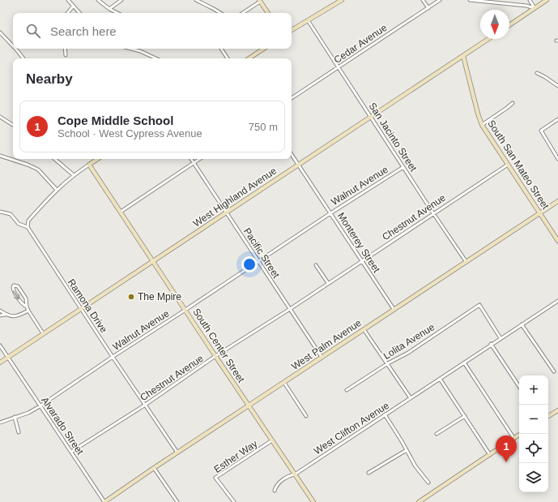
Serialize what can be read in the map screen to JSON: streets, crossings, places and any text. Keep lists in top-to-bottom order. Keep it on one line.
{"streets":{"street":["Cedar Avenue","San Jacinto Street","South San Mateo Street","Walnut Avenue","West Highland Avenue","Chestnut Avenue","Monterey Street","Pacific Street","Ramona Drive","Lolita Avenue","West Palm Avenue","South Center Street","Alvarado Street","West Clifton Avenue","Esther Way"]},"crossings":[["Cedar Avenue","San Jacinto Street"],["San Jacinto Street","Walnut Avenue"],["San Jacinto Street","West Highland Avenue"],["San Jacinto Street","Chestnut Avenue"],["San Jacinto Street","West Palm Avenue"],["South San Mateo Street","West Highland Avenue"],["South San Mateo Street","Chestnut Avenue"],["South San Mateo Street","West Palm Avenue"],["Walnut Avenue","Monterey Street"],["Walnut Avenue","Pacific Street"],["Walnut Avenue","Ramona Drive"],["Walnut Avenue","South Center Street"],["Walnut Avenue","Alvarado Street"],["West Highland Avenue","Monterey Street"],["West Highland Avenue","Pacific Street"],["West Highland Avenue","Ramona Drive"],["West Highland Avenue","South Center Street"],["West Highland Avenue","Alvarado Street"],["Chestnut Avenue","Monterey Street"],["Chestnut Avenue","Pacific Street"],["Chestnut Avenue","Ramona Drive"],["Chestnut Avenue","South Center Street"],["Chestnut Avenue","Alvarado Street"],["Monterey Street","West Palm Avenue"],["Pacific Street","West Palm Avenue"],["Ramona Drive","West Palm Avenue"],["West Palm Avenue","South Center Street"],["West Palm Avenue","Alvarado Street"],["South Center Street","West Clifton Avenue"],["South Center Street","Esther Way"]],"places":["The Mpire"],"north":"bottom","page":{"search":"Search here","heading":"Nearby","list":[{"mark":"1","name":"Cope Middle School","note":"School · West Cypress Avenue","value":"750 m"}],"map_buttons":["+","−"],"pins":"1"}}
